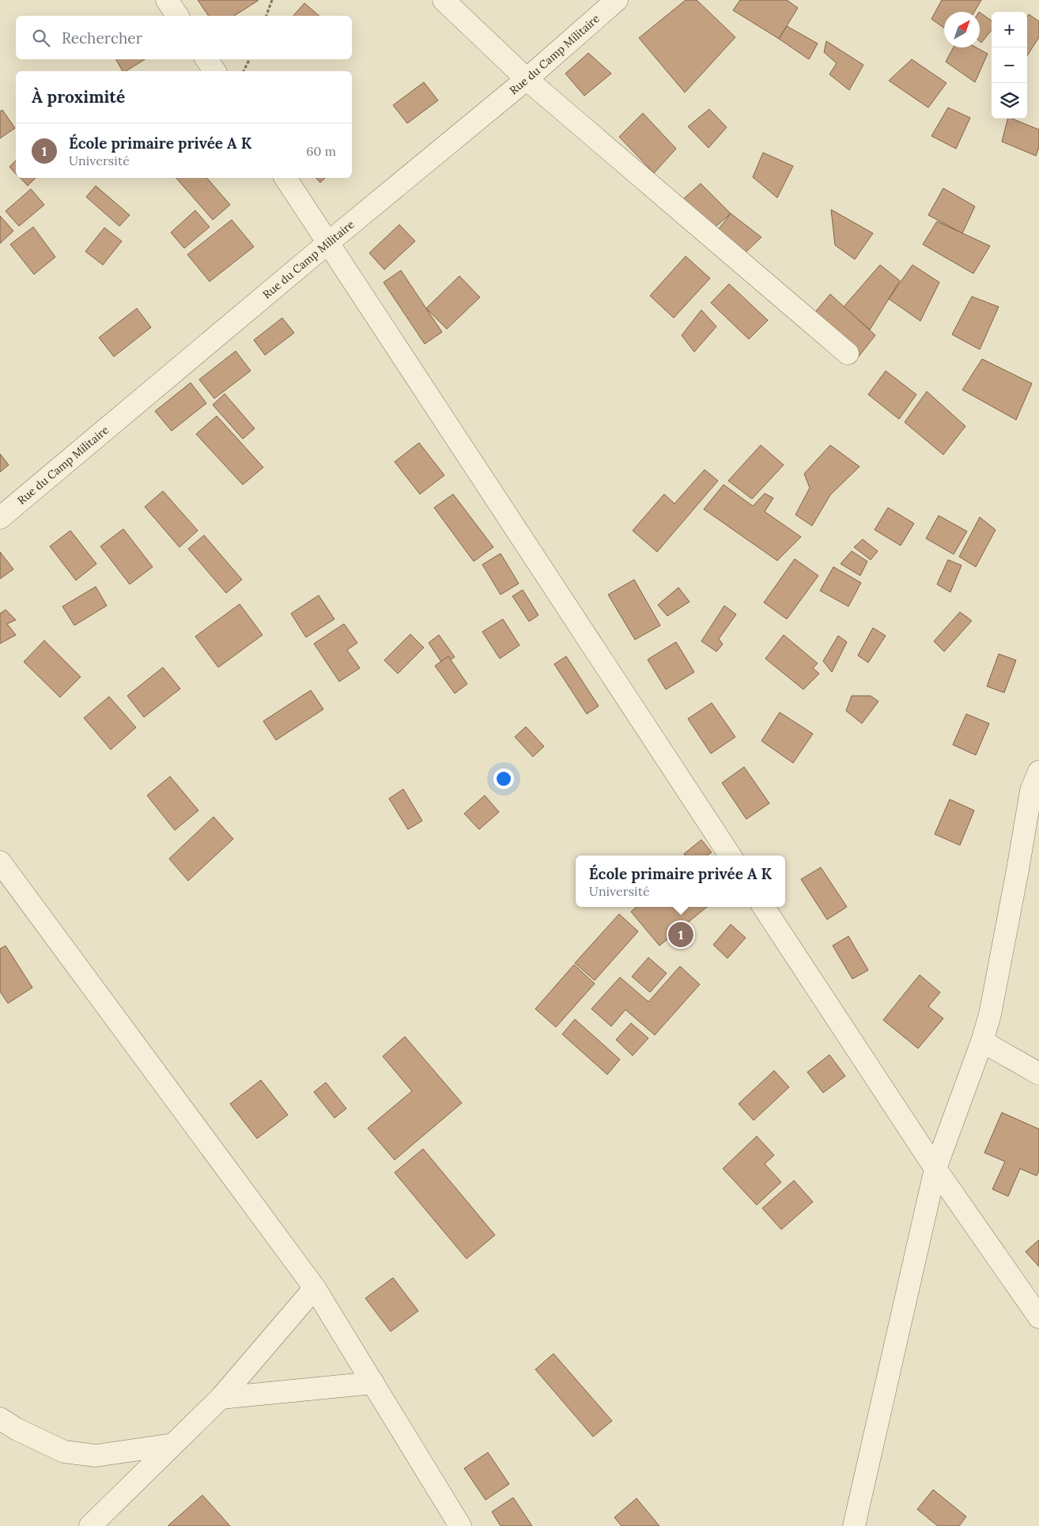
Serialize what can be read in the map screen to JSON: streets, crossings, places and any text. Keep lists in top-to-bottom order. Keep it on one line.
{"streets":{"street":["Rue du Camp Militaire"]},"north":"top right","page":{"map_buttons":["+","−"],"search":"Rechercher","heading":"À proximité","list":[{"mark":"1","name":"École primaire privée A K","note":"Université","value":"60 m"}],"popup":["École primaire privée A K","Université"],"pins":"1"}}
